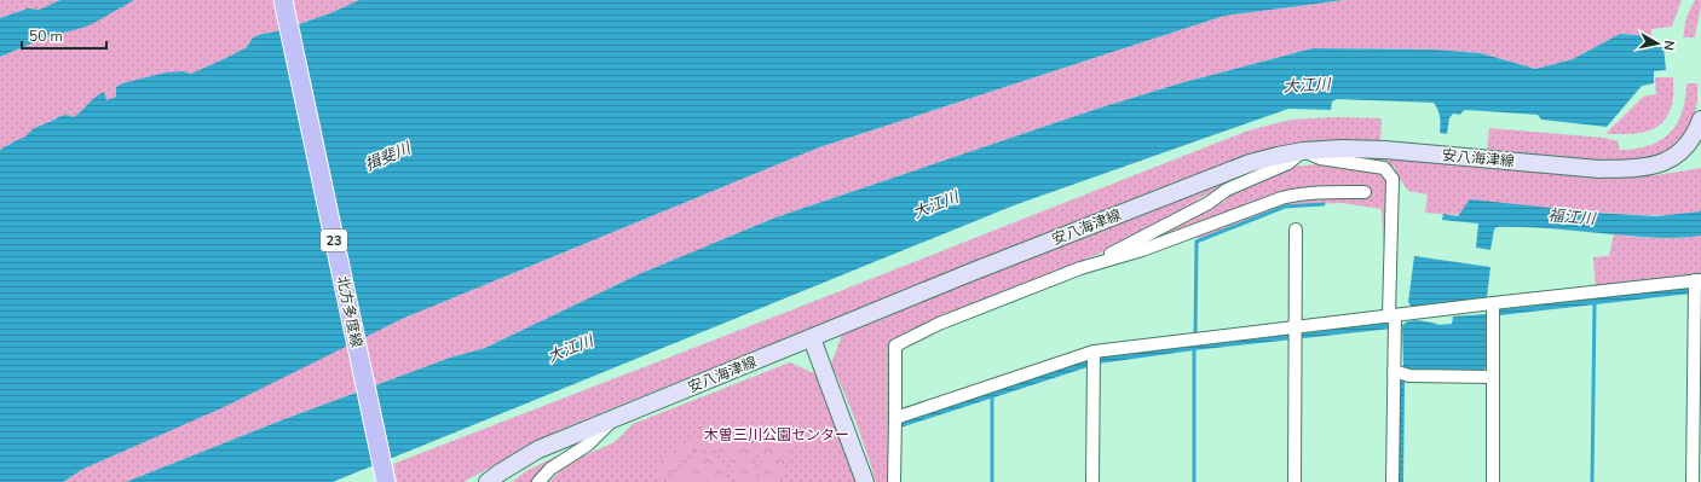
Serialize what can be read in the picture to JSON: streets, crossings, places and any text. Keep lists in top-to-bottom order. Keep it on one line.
{"streets":{"main road":["安八海津線","23","北方多度線"]},"water":["大江川","揖斐川","福江川"],"parks":["木曽三川公園センター"],"scale_bar":"50 m","north":"right"}
